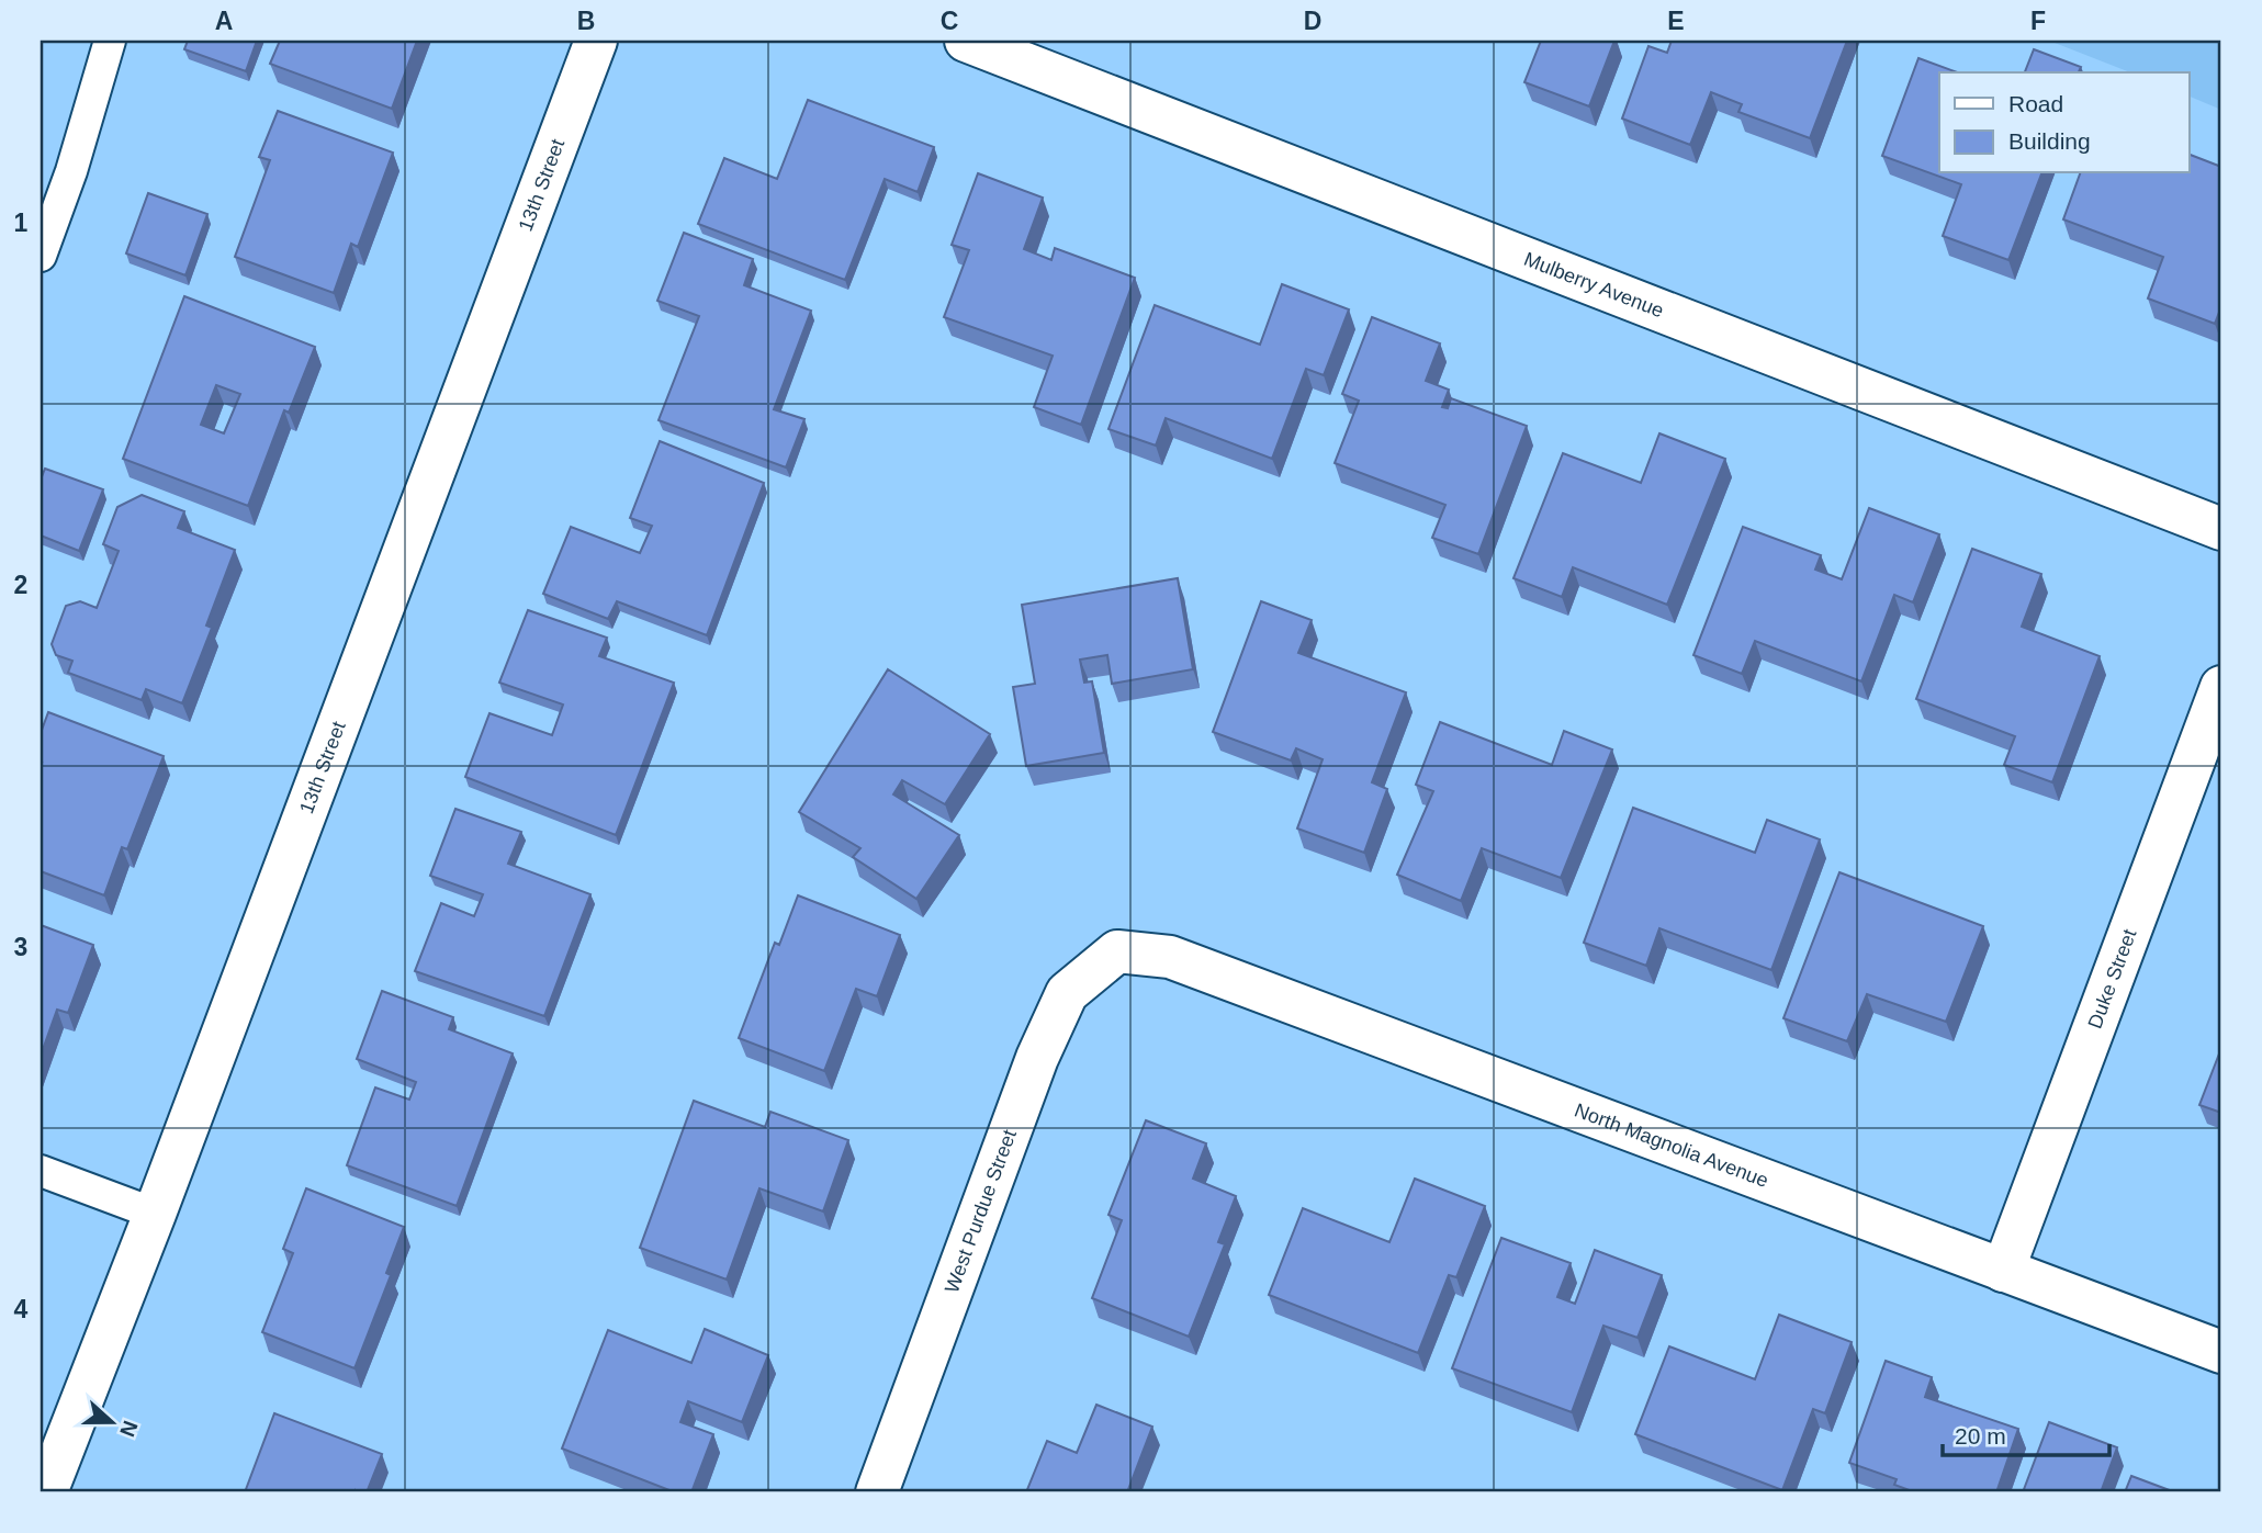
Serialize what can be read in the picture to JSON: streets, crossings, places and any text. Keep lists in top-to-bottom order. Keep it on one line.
{"streets":{"street":["13th Street","Mulberry Avenue","Duke Street","North Magnolia Avenue","West Purdue Street"]},"crossings":[["Duke Street","North Magnolia Avenue"],["North Magnolia Avenue","West Purdue Street"]],"legend":["Road","Building"],"scale_bar":"20 m","north":"right","grid":{"columns":["A","B","C","D","E","F"],"rows":["1","2","3","4"]}}
